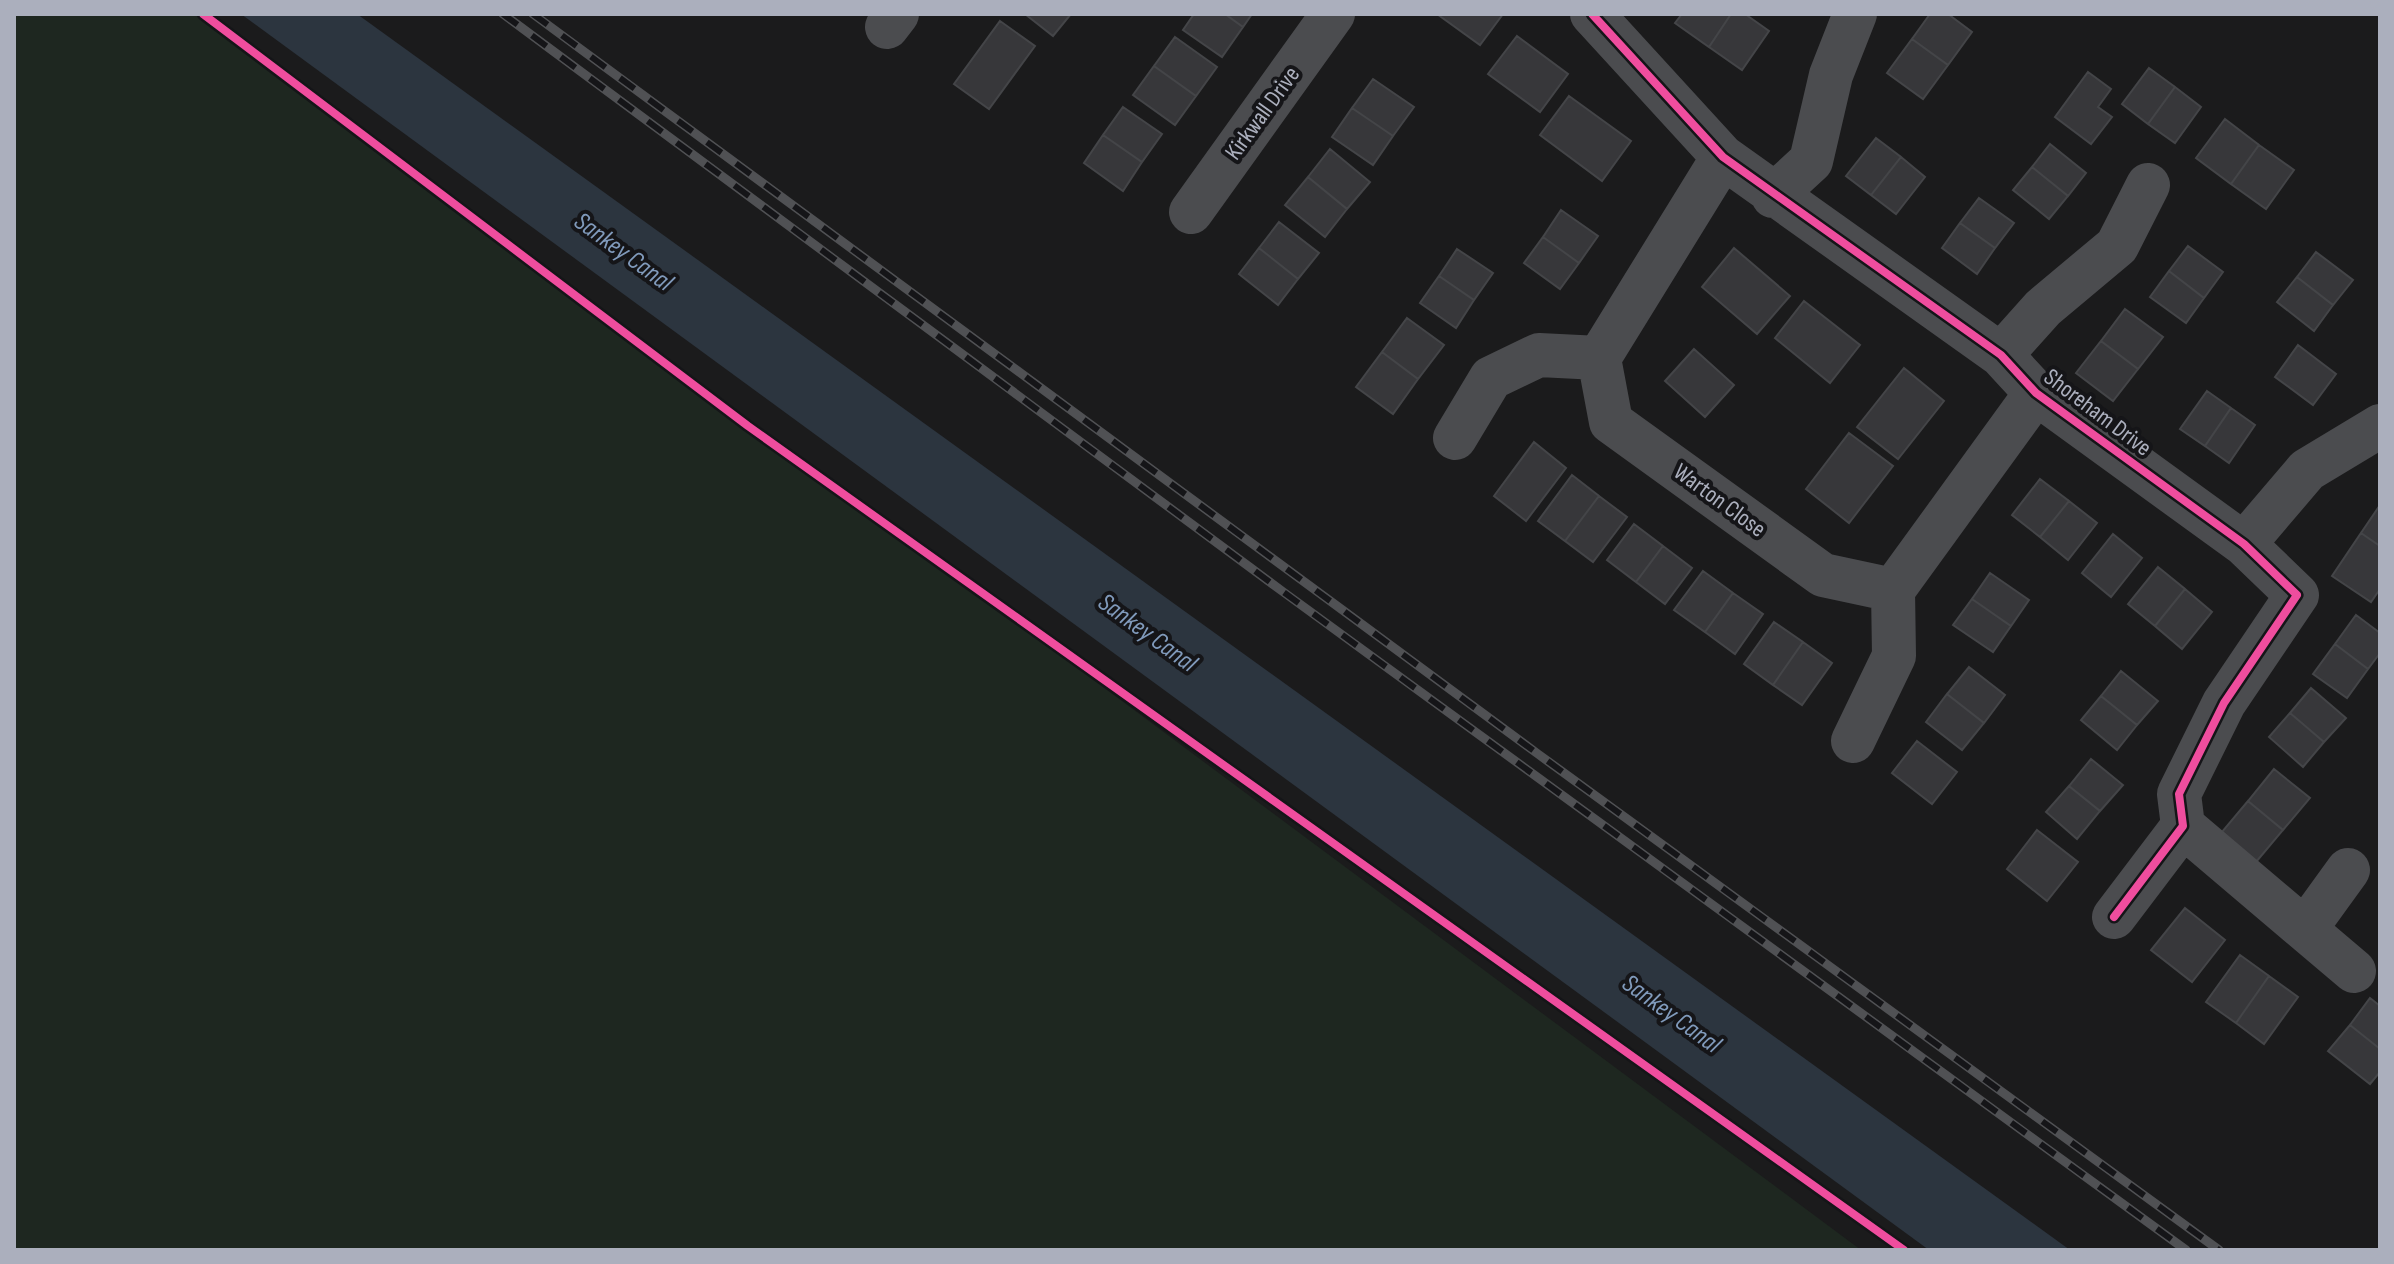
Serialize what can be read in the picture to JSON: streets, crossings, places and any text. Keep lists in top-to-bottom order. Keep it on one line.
{"streets":{"street":["Kirkwall Drive","Shoreham Drive","Warton Close"]},"water":["Sankey Canal"]}
